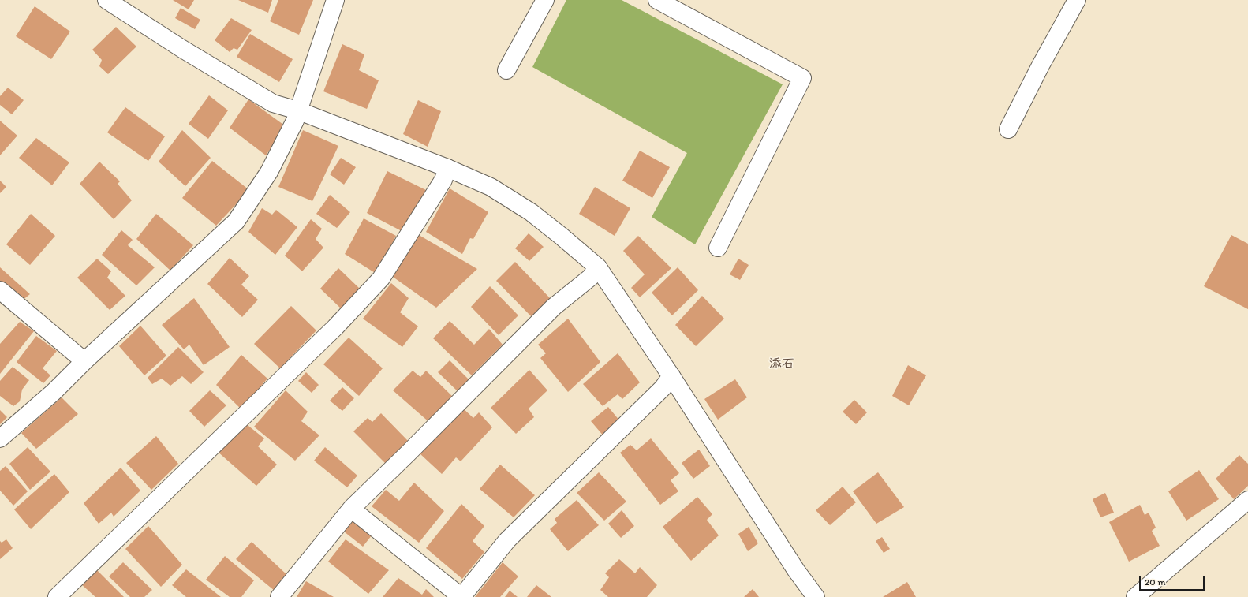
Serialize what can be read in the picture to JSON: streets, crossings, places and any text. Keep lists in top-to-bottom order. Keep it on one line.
{"districts":["添石"],"scale_bar":"20 m"}
